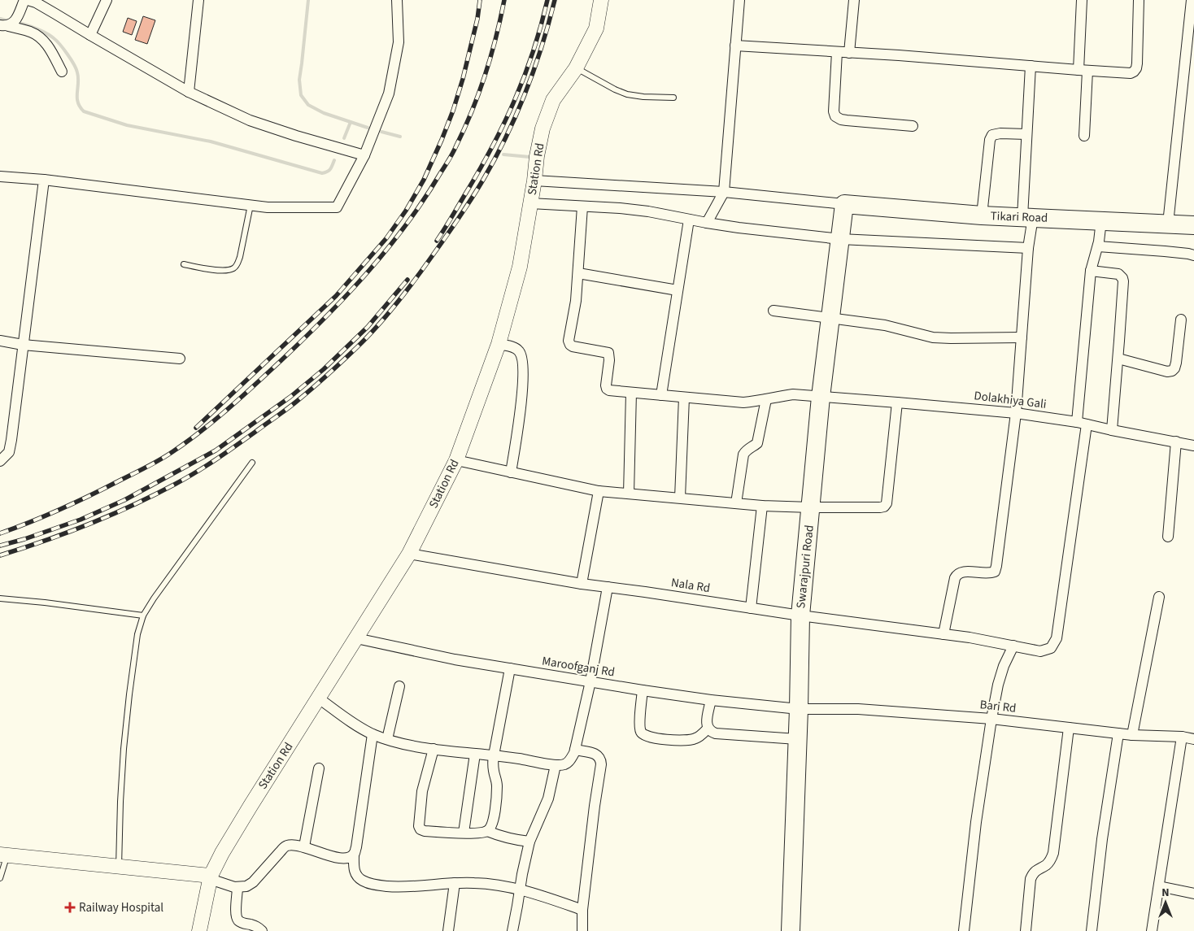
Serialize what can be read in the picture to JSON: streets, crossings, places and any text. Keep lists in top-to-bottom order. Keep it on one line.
{"streets":{"highway":["Tikari Road","Swarajpuri Road"],"street":["Station Rd","Dolakhiya Gali","Nala Rd","Maroofganj Rd","Bari Rd"]},"crossings":[["Station Rd","Nala Rd"],["Station Rd","Maroofganj Rd"],["Tikari Road","Swarajpuri Road"],["Tikari Road","Nala Rd"],["Dolakhiya Gali","Swarajpuri Road"],["Dolakhiya Gali","Nala Rd"],["Swarajpuri Road","Nala Rd"],["Swarajpuri Road","Maroofganj Rd"],["Swarajpuri Road","Bari Rd"],["Maroofganj Rd","Bari Rd"]],"places":{"health":["Railway Hospital"]},"north":"top"}
